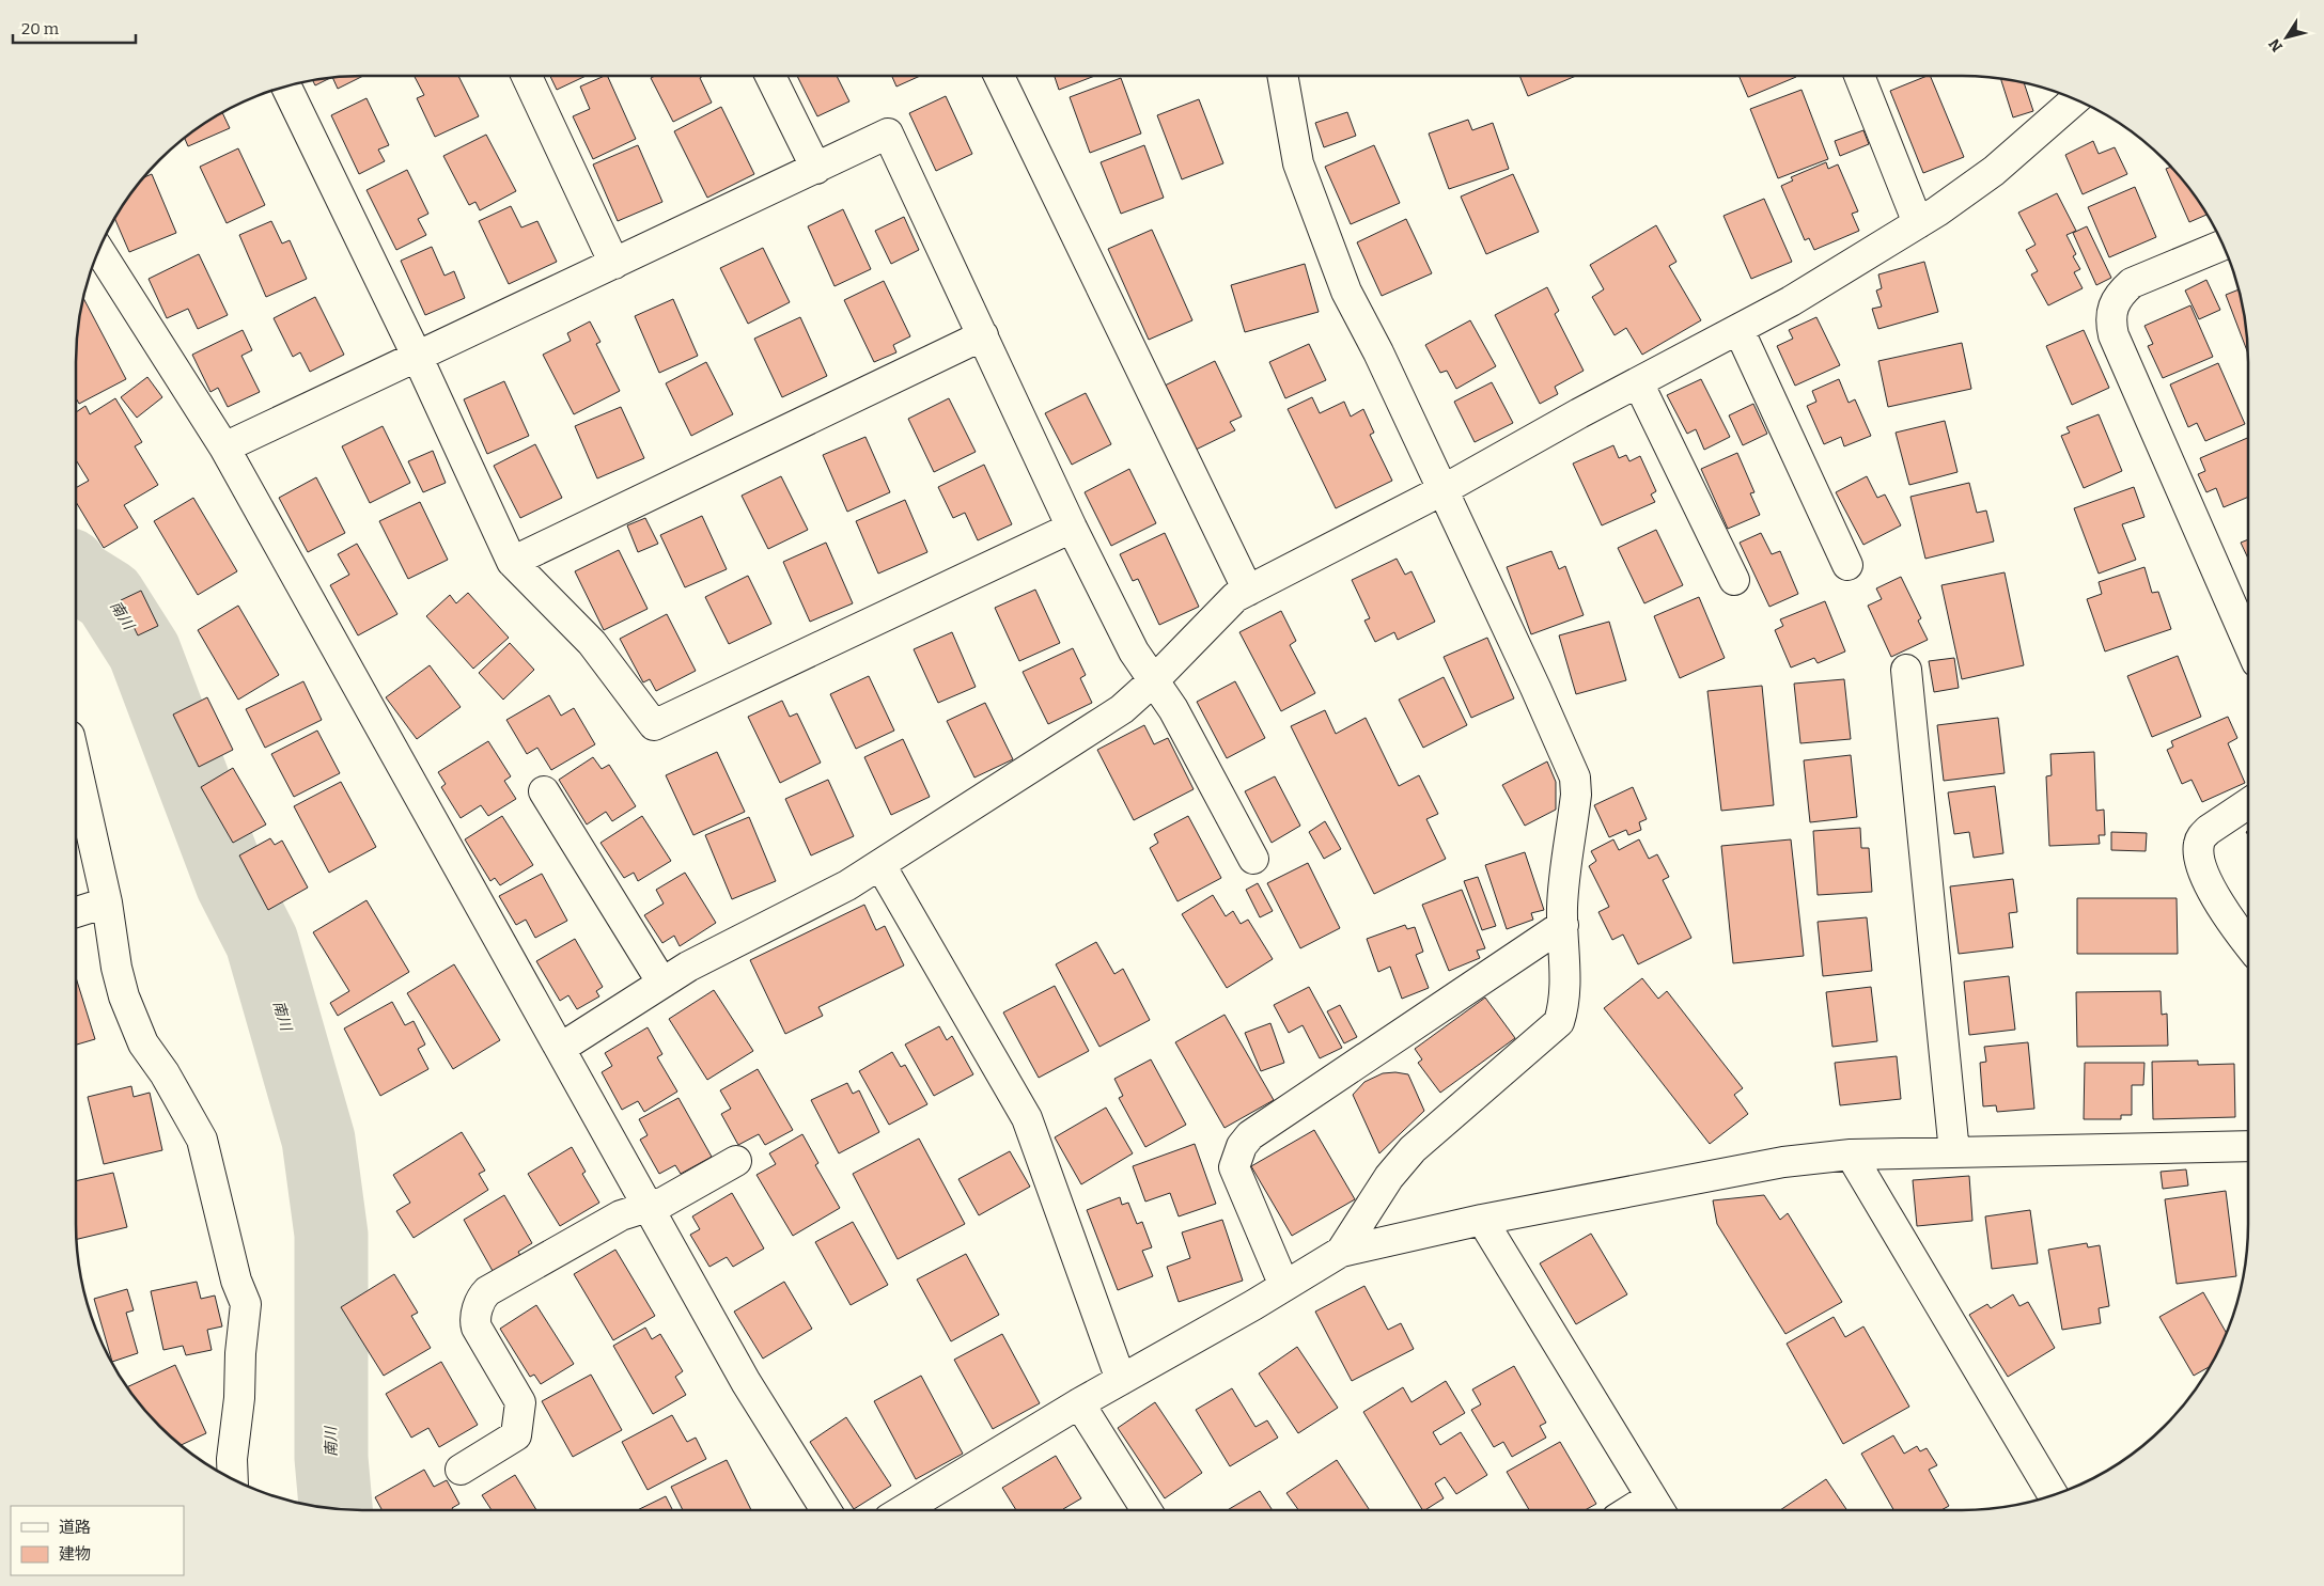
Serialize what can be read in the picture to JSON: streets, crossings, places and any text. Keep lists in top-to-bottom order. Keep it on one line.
{"water":["南川"],"legend":["道路","建物"],"scale_bar":"20 m","north":"bottom left"}
